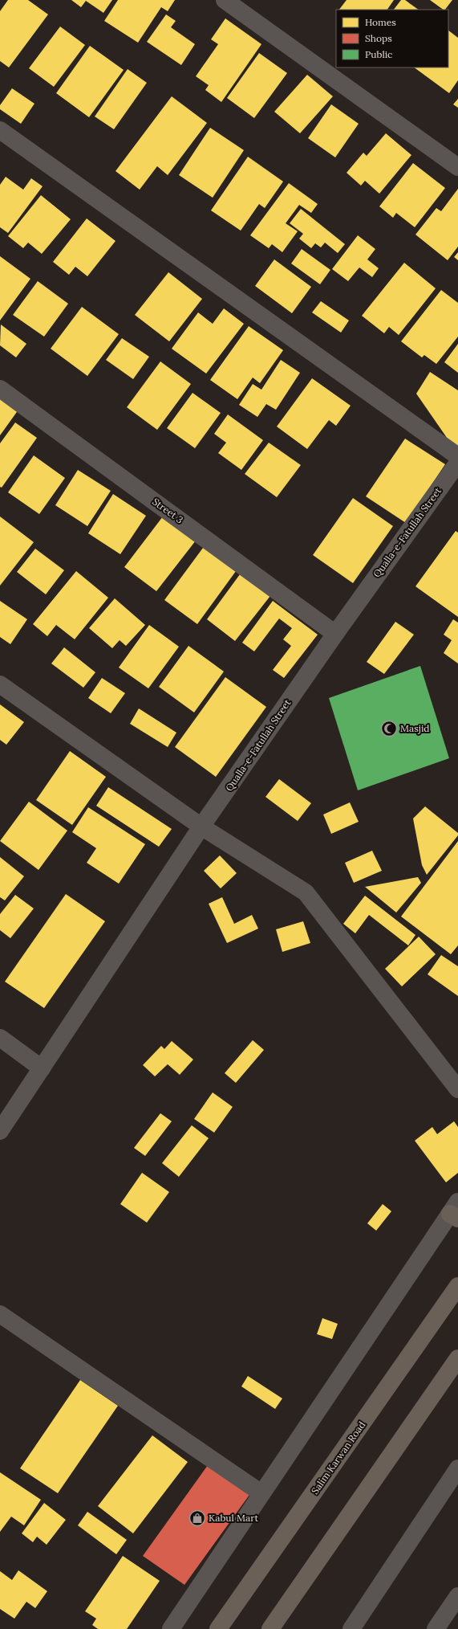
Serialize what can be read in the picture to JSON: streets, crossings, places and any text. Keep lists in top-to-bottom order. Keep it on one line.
{"streets":{"main road":["Salim Karwan Road"],"street":["Street 3","Qualla-e-Fatullah Street"]},"crossings":[["Street 3","Qualla-e-Fatullah Street"]],"places":{"mosque":["Masjid"],"shop":["Kabul Mart"]},"legend":["Homes","Shops","Public"]}
